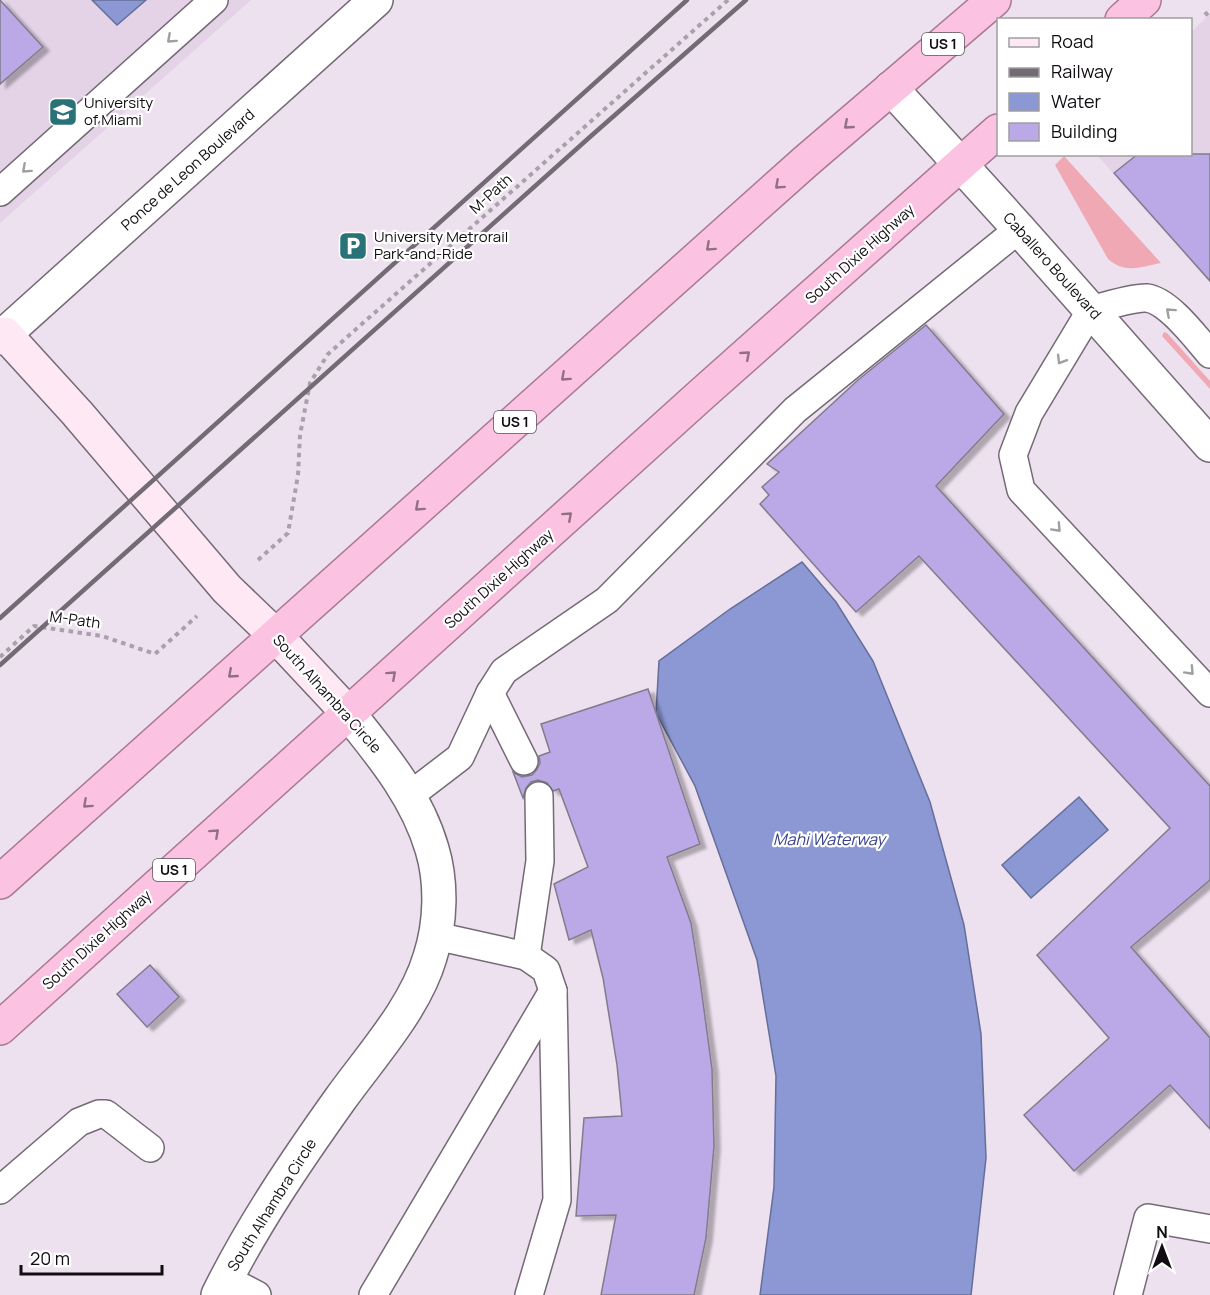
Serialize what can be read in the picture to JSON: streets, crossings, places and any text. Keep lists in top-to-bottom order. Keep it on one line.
{"streets":{"highway":["US 1","South Dixie Highway"],"main road":["South Alhambra Circle"],"street":["Ponce de Leon Boulevard","Caballero Boulevard"],"path":["M-Path"]},"crossings":[["US 1","Caballero Boulevard"],["US 1","South Alhambra Circle"],["Ponce de Leon Boulevard","South Alhambra Circle"],["South Dixie Highway","Caballero Boulevard"],["South Dixie Highway","South Alhambra Circle"]],"water":["Mahi Waterway"],"places":{"school or university":["University of Miami"],"parking":["University Metrorail Park-and-Ride"]},"legend":["Road","Railway","Water","Building"],"scale_bar":"20 m","north":"top"}
